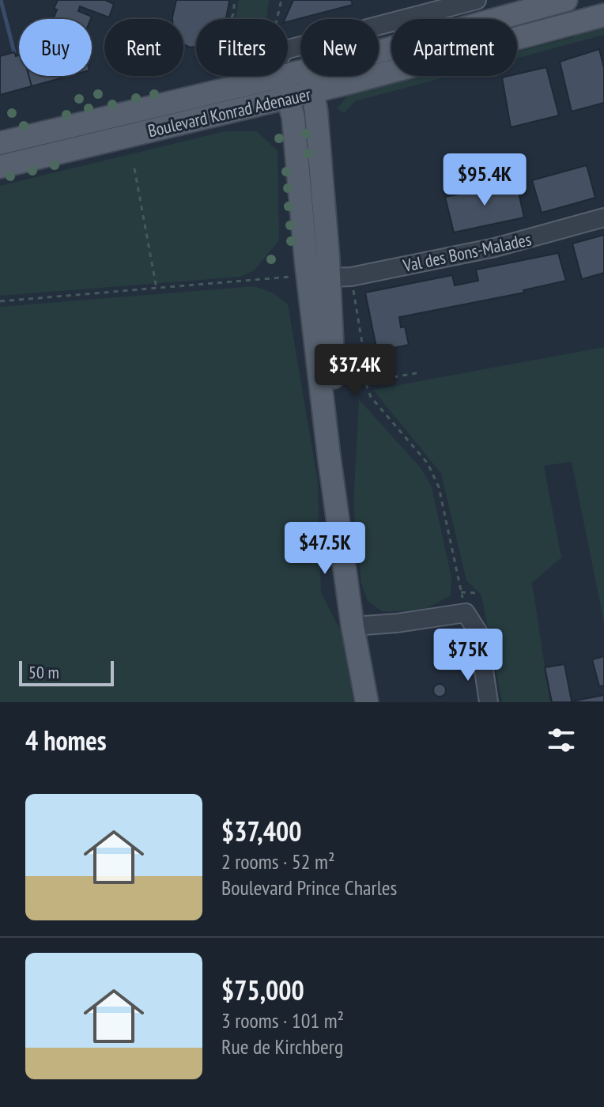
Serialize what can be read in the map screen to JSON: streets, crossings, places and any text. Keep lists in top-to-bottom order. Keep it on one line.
{"streets":{"main road":["Boulevard Konrad Adenauer"],"street":["Val des Bons-Malades"]},"scale_bar":"50 m","page":{"chip":["Buy","Rent","Filters","New","Apartment"],"price":["$95.4K","$37.4K","$47.5K","$75K"],"scale":"50 m","heading":"4 homes","list":[{"name":"$37,400","note":"2 rooms · 52 m² · Boulevard Prince Charles"},{"name":"$75,000","note":"3 rooms · 101 m² · Rue de Kirchberg"}]}}
